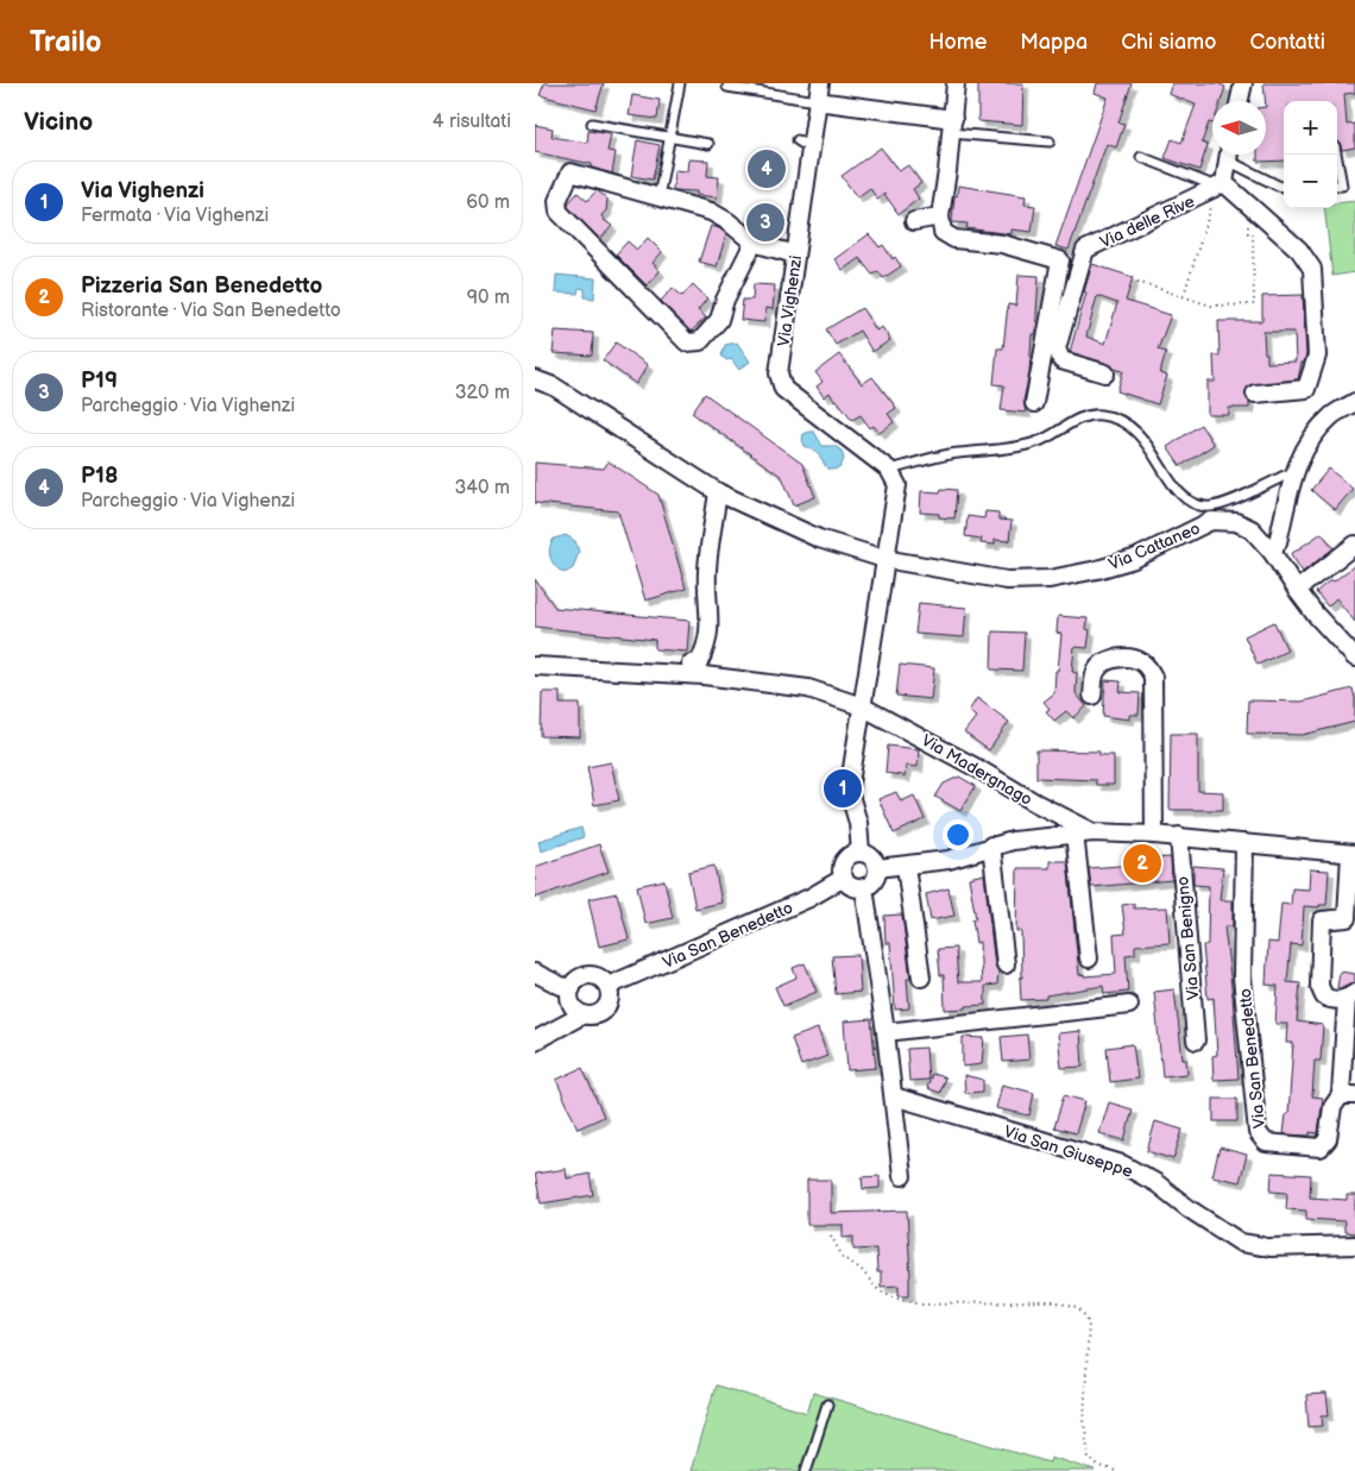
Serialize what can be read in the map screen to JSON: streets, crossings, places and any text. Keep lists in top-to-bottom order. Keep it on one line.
{"streets":{"street":["Via delle Rive","Via Vighenzi","Via Cattaneo","Via Madergnago","Via San Benedetto","Via San Benigno","Via San Giuseppe"]},"north":"left","page":{"header":"Trailo","nav":["Home","Mappa","Chi siamo","Contatti"],"heading":["Vicino","4 risultati"],"map_buttons":["+","−"],"pins":["4","3","1","2"],"list":[{"mark":"1","name":"Via Vighenzi","note":"Fermata · Via Vighenzi","value":"60 m"},{"mark":"2","name":"Pizzeria San Benedetto","note":"Ristorante · Via San Benedetto","value":"90 m"},{"mark":"3","name":"P19","note":"Parcheggio · Via Vighenzi","value":"320 m"},{"mark":"4","name":"P18","note":"Parcheggio · Via Vighenzi","value":"340 m"}]}}
